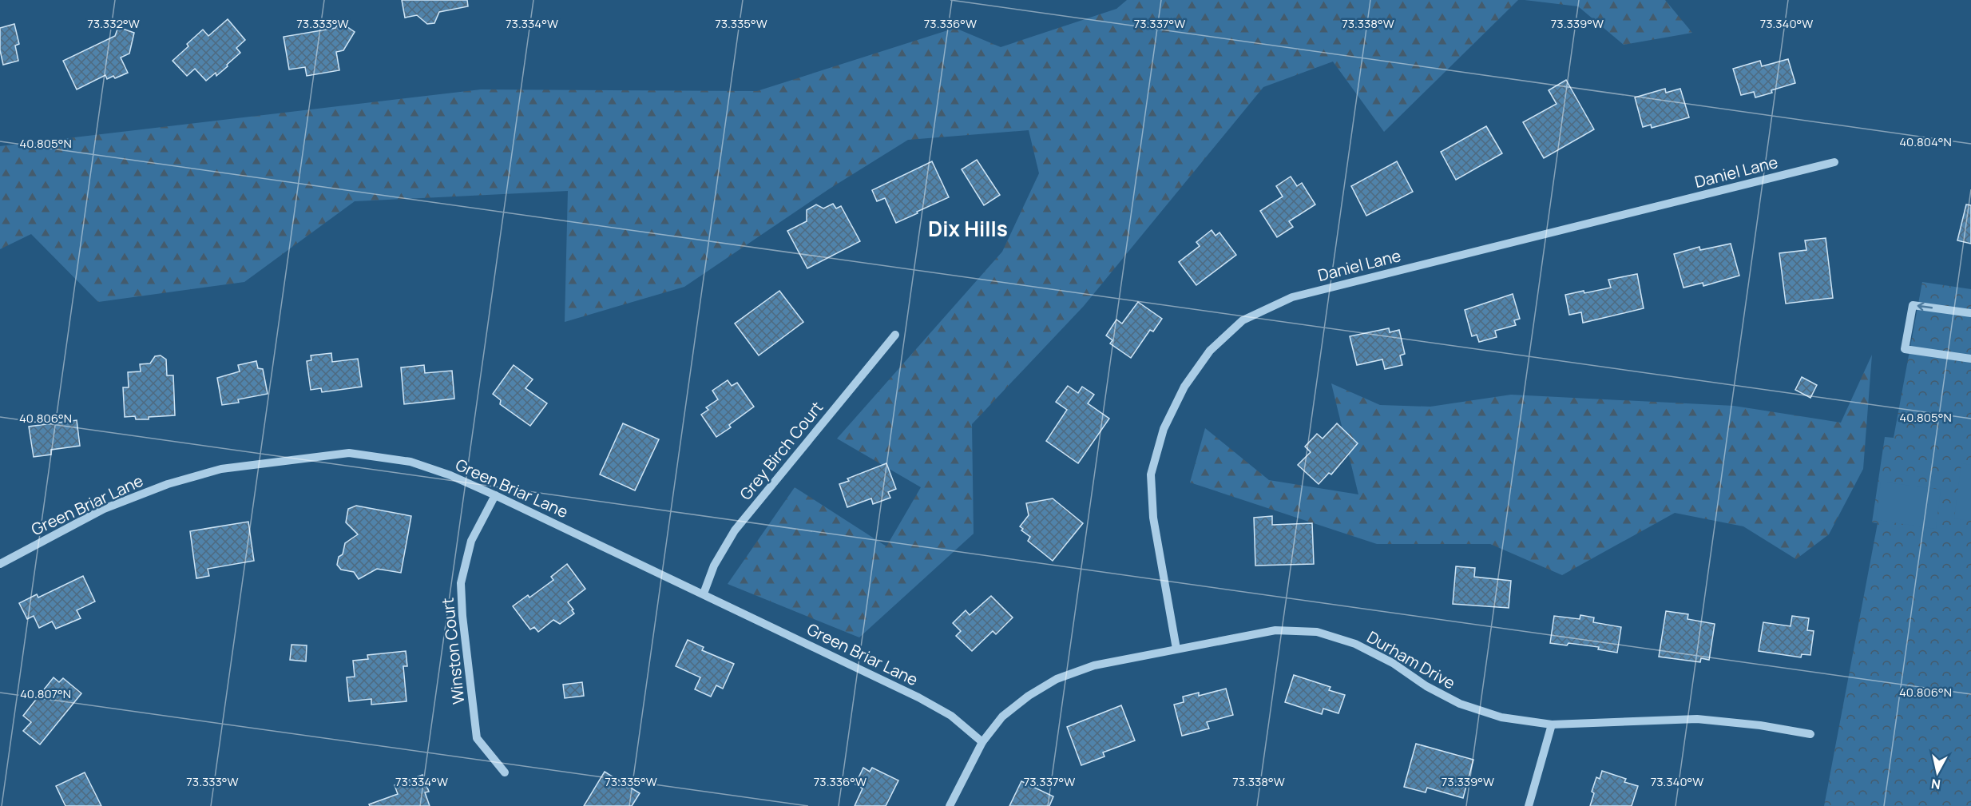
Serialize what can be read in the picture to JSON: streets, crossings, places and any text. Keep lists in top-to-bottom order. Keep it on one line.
{"streets":{"street":["Daniel Lane","Grey Birch Court","Green Briar Lane","Winston Court","Durham Drive"]},"crossings":[["Daniel Lane","Durham Drive"],["Grey Birch Court","Green Briar Lane"],["Green Briar Lane","Winston Court"],["Green Briar Lane","Durham Drive"]],"districts":["Dix Hills"],"north":"bottom","coordinates":["73.332°W","73.333°W","73.334°W","73.335°W","73.336°W","73.337°W","73.338°W","73.339°W","73.340°W","40.804°N","40.805°N","40.806°N","40.807°N"]}
